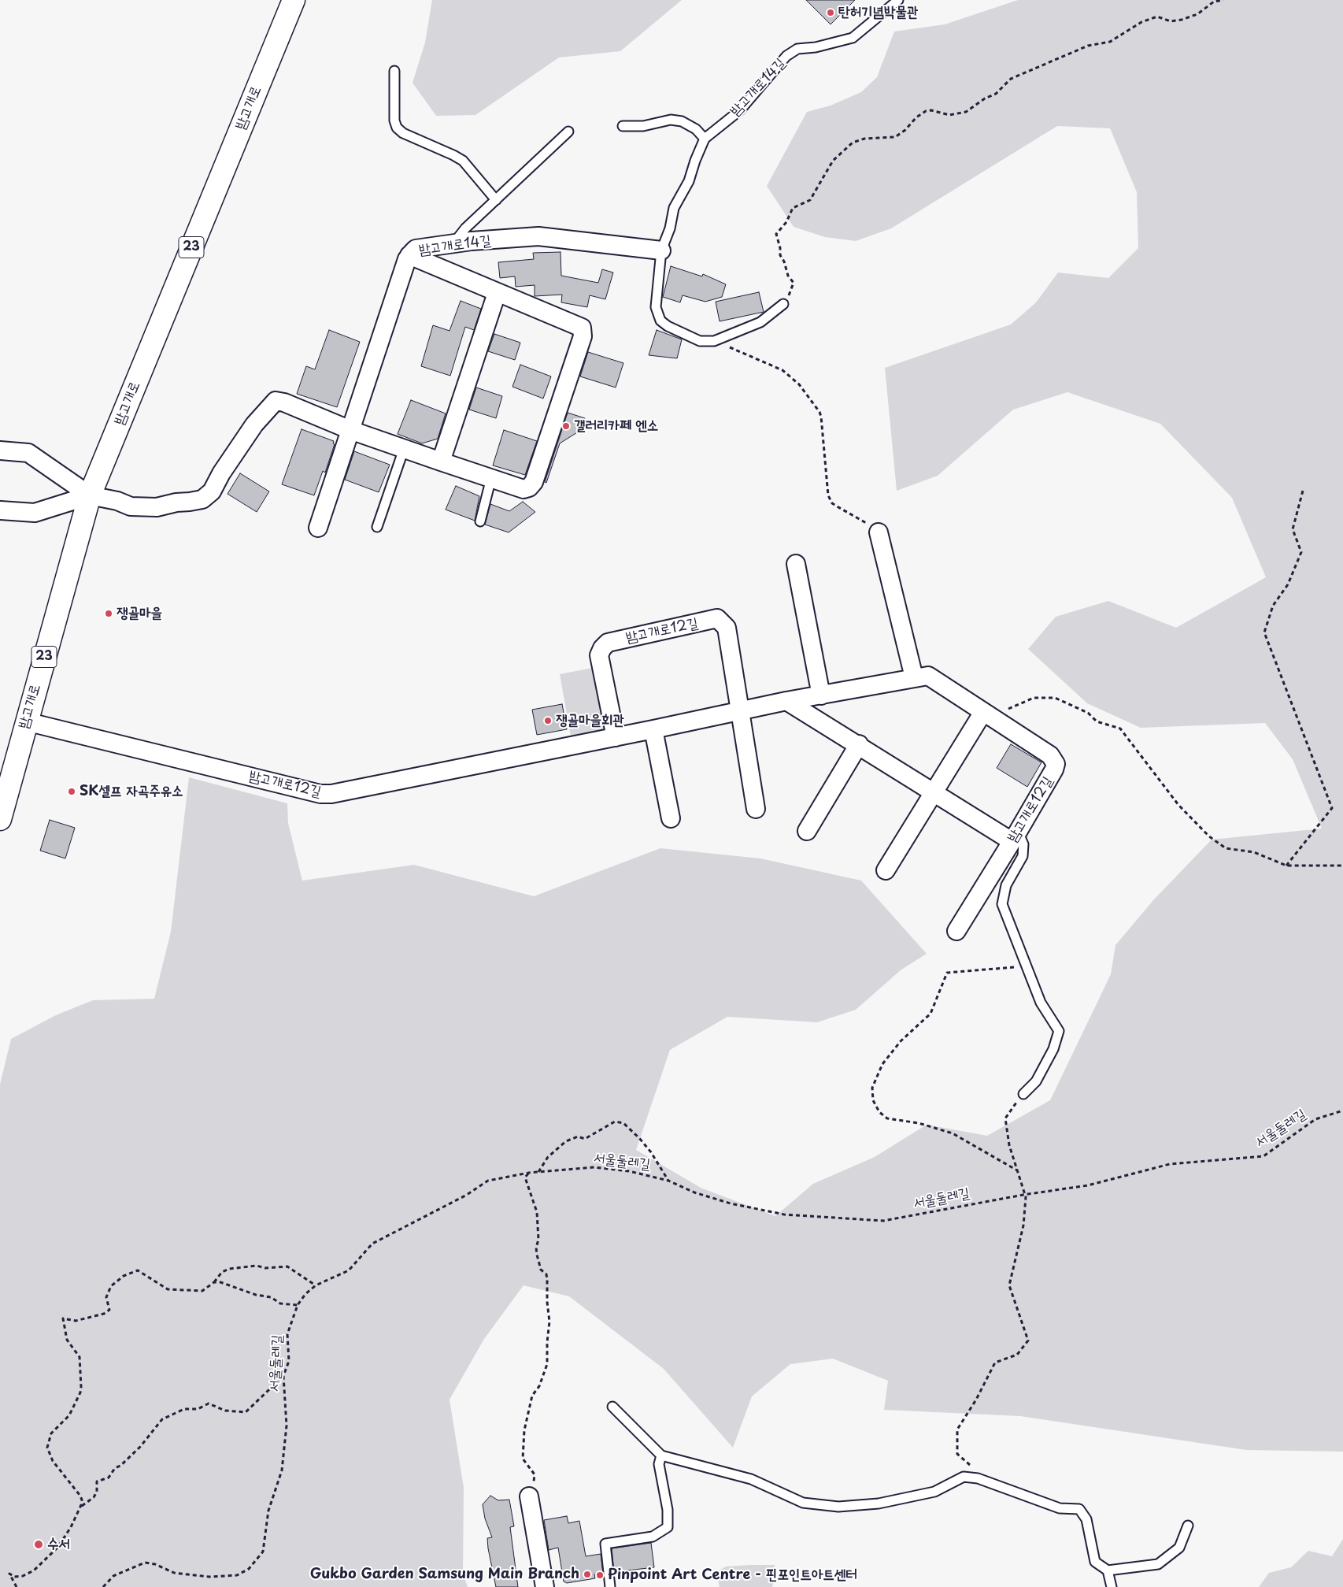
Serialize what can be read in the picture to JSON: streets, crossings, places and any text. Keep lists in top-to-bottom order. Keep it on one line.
{"streets":{"main road":["밤고개로","23"],"street":["밤고개로14길","밤고개로12길"],"path":["서울둘레길"]},"crossings":[["밤고개로","밤고개로12길"]],"places":["탄허기념박물관","갤러리카페 엔소","쟁골마을","쟁골마을회관","SK셀프 자곡주유소","수서","Gukbo Garden Samsung Main Branch","Pinpoint Art Centre - 핀포인트아트센터"]}
